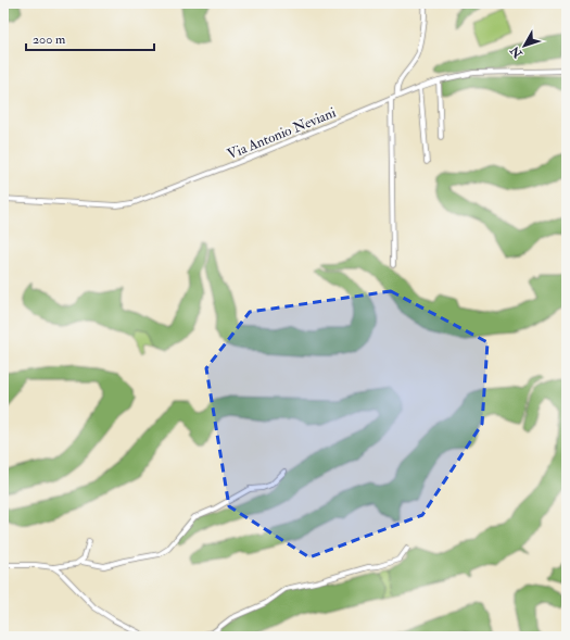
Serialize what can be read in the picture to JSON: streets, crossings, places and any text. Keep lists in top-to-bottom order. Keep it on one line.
{"streets":{"street":["Via Antonio Neviani"]},"scale_bar":"200 m","north":"bottom left"}
